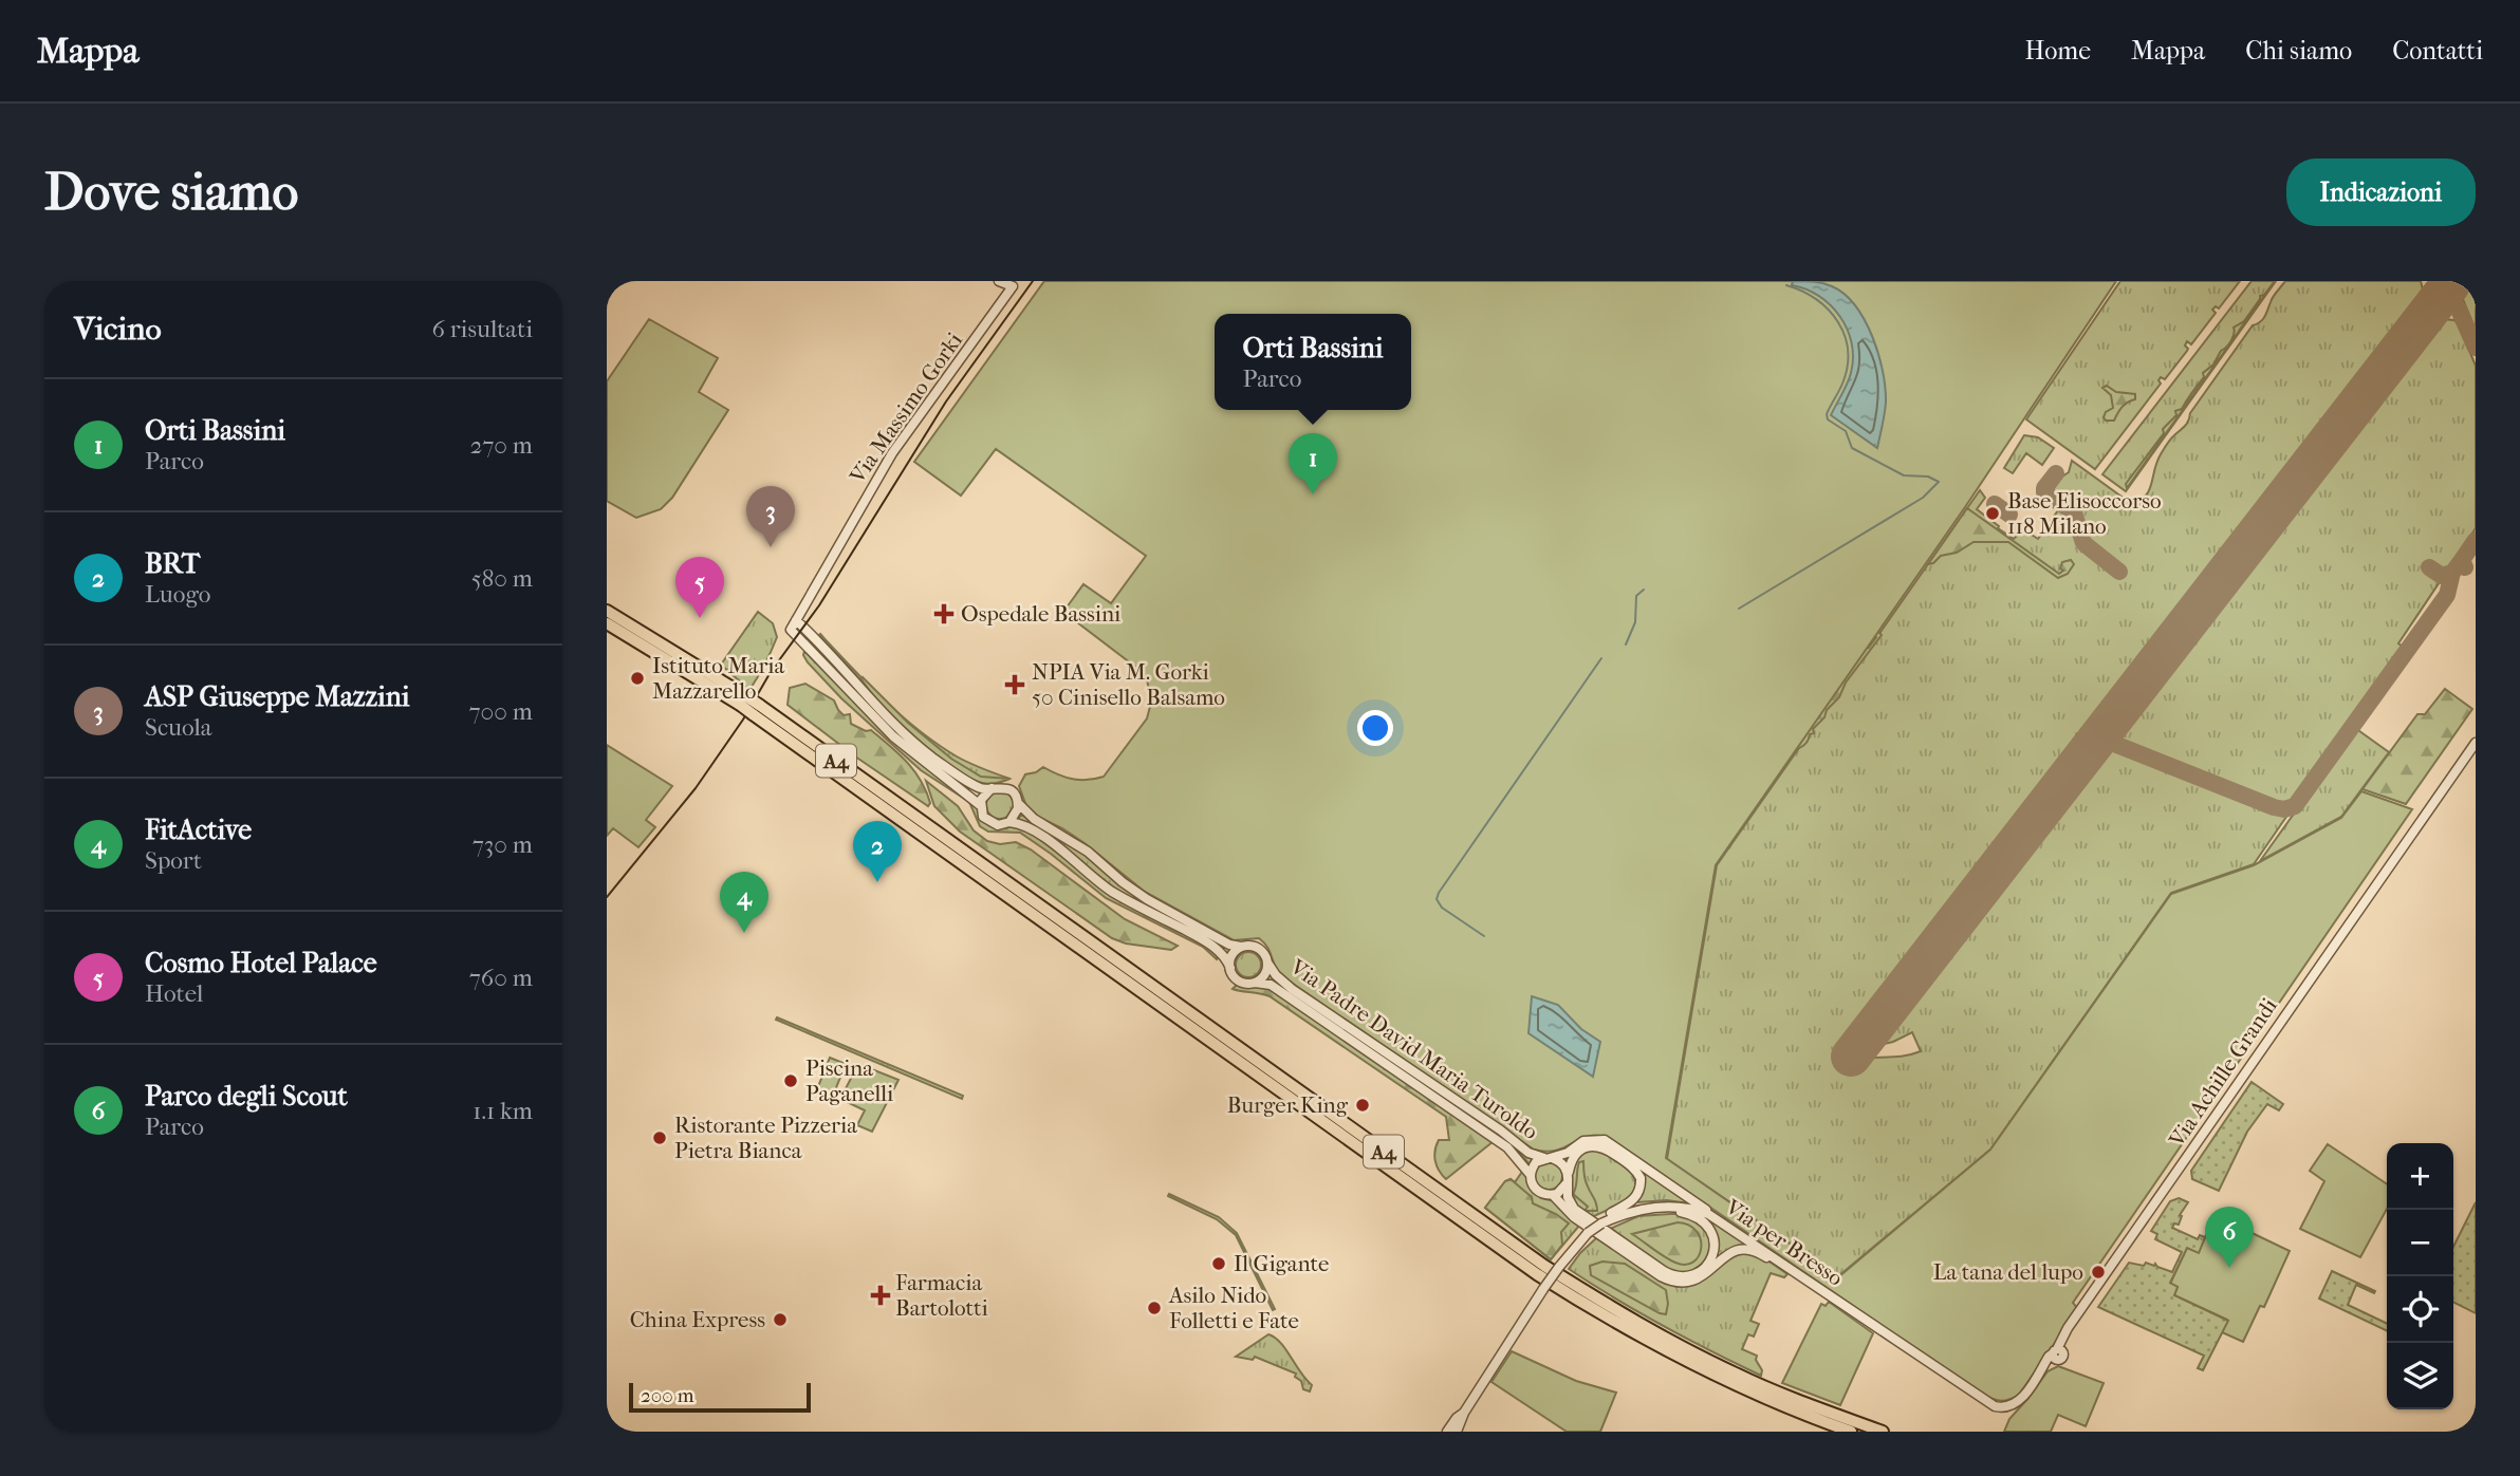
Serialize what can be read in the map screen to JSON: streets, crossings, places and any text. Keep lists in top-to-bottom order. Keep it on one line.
{"streets":{"highway":["A4"],"street":["Via Massimo Gorki","Via Padre David Maria Turoldo","Via Achille Grandi","Via per Bresso"]},"crossings":[["Via Achille Grandi","Via per Bresso"]],"places":{"other":["Base Elisoccorso 118 Milano","Istituto Maria Mazzarello","Piscina Paganelli","Burger King","Ristorante Pizzeria Pietra Bianca","Il Gigante","La tana del lupo","Asilo Nido Folletti e Fate","China Express"],"health":["Ospedale Bassini","NPIA Via M. Gorki 50 Cinisello Balsamo","Farmacia Bartolotti"]},"scale_bar":"200 m","page":{"header":"Mappa","nav":["Home","Mappa","Chi siamo","Contatti"],"buttons":"Indicazioni","title":"Dove siamo","heading":["Vicino","6 risultati"],"popup":["Orti Bassini","Parco"],"list":[{"mark":"1","name":"Orti Bassini","note":"Parco","value":"270 m"},{"mark":"2","name":"BRT","note":"Luogo","value":"580 m"},{"mark":"3","name":"ASP Giuseppe Mazzini","note":"Scuola","value":"700 m"},{"mark":"4","name":"FitActive","note":"Sport","value":"730 m"},{"mark":"5","name":"Cosmo Hotel Palace","note":"Hotel","value":"760 m"},{"mark":"6","name":"Parco degli Scout","note":"Parco","value":"1.1 km"}],"pins":["1","3","5","2","4","6"],"map_buttons":["+","−"],"scale":"200 m"}}
